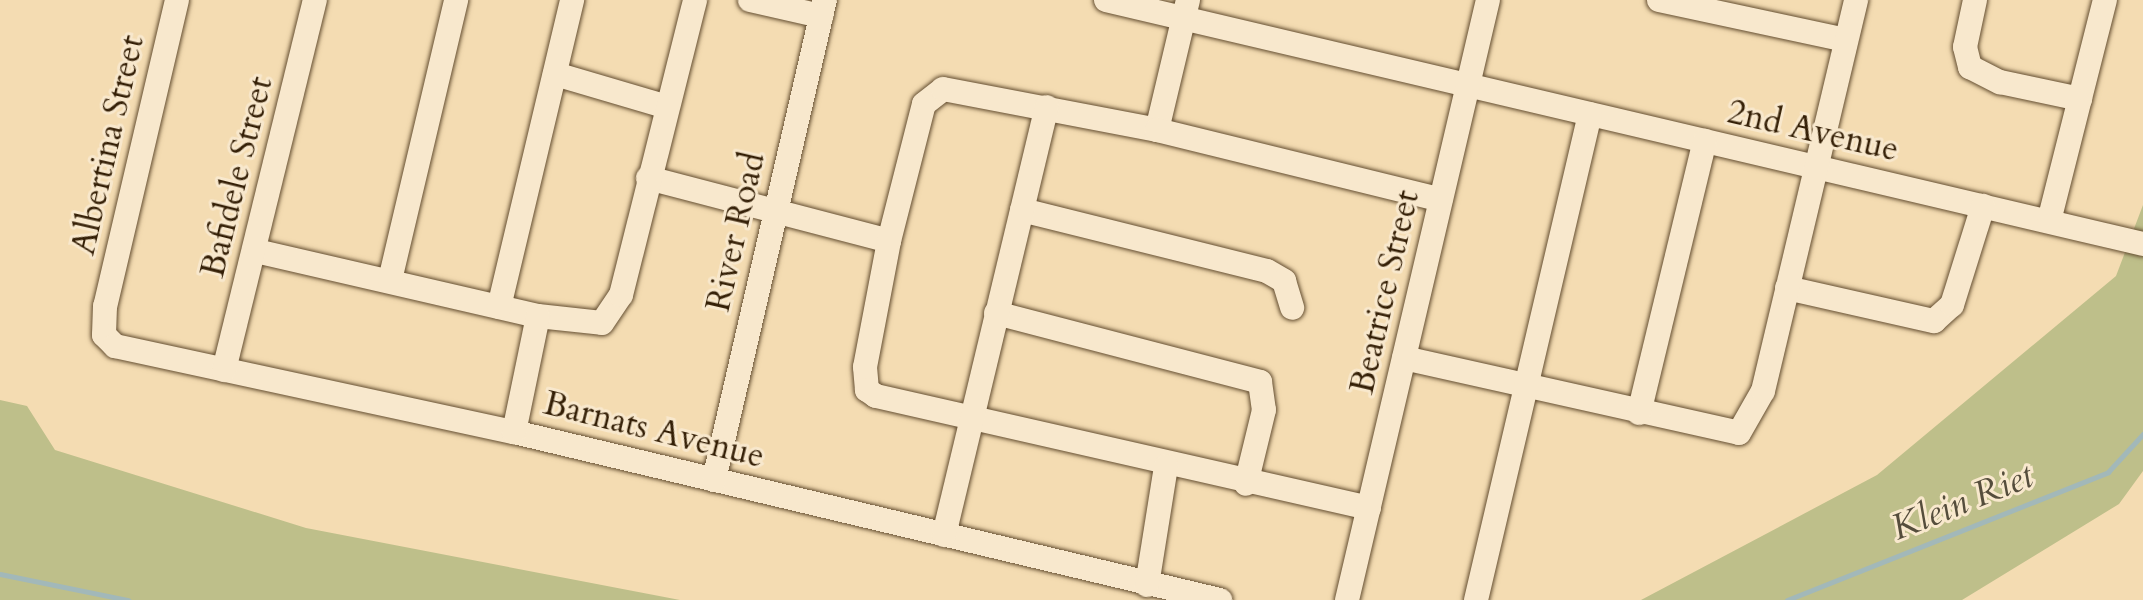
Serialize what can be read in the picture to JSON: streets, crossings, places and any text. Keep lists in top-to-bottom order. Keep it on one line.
{"streets":{"street":["2nd Avenue","Albertina Street","Bafidele Street","River Road","Beatrice Street","Barnats Avenue"]},"crossings":[["2nd Avenue","Beatrice Street"],["Albertina Street","Barnats Avenue"],["Bafidele Street","Barnats Avenue"],["River Road","Barnats Avenue"]],"water":["Klein Riet"]}
